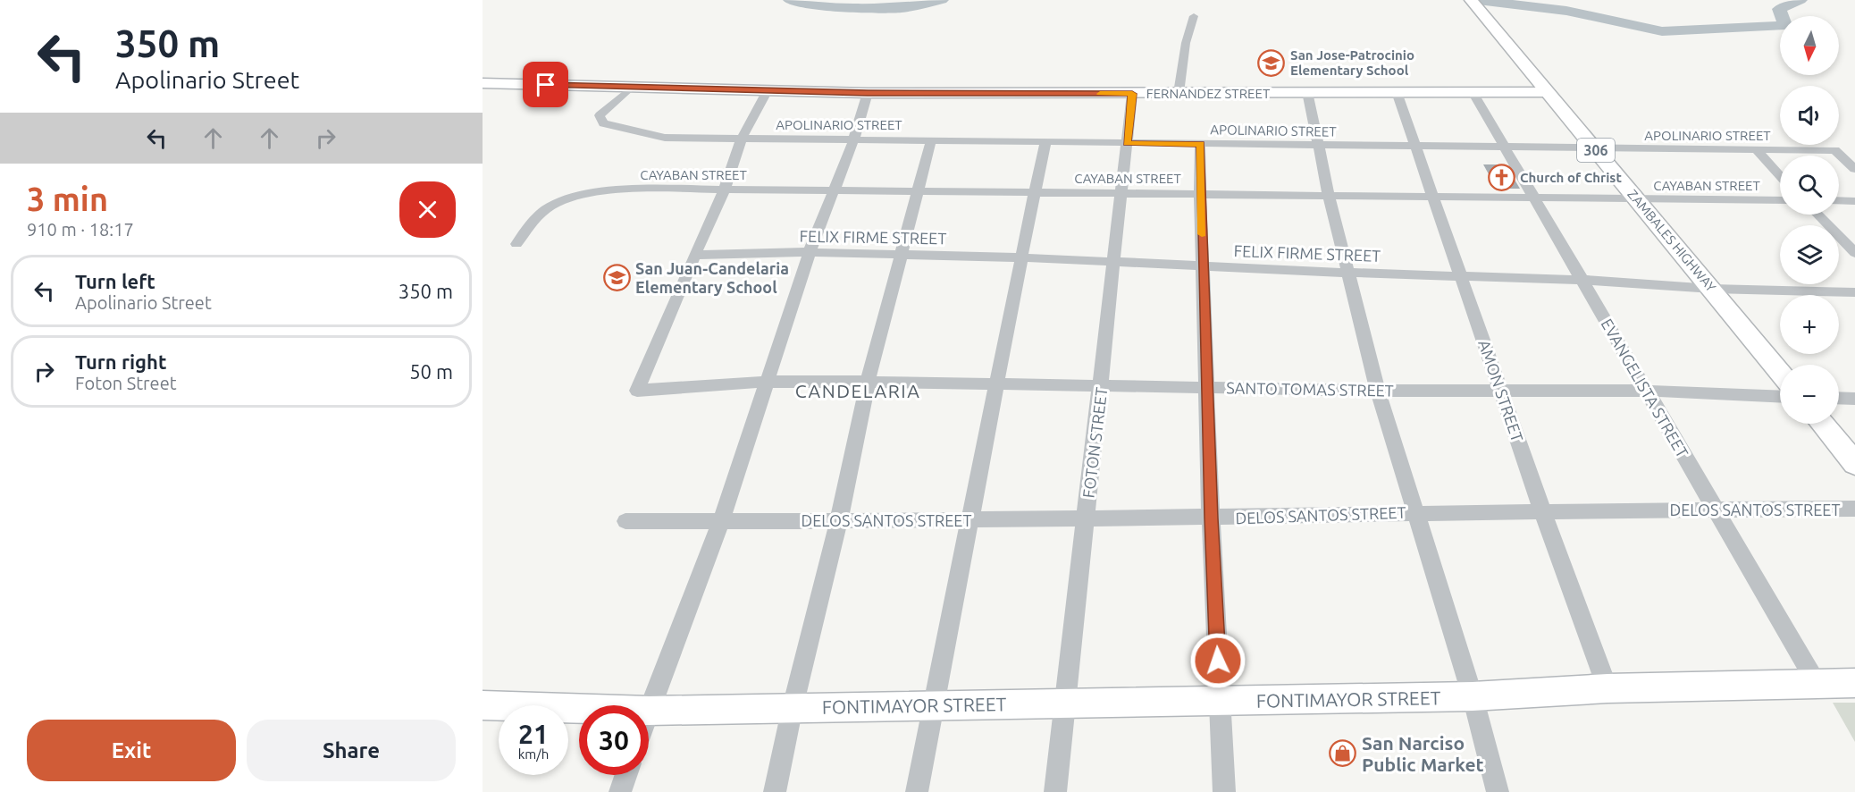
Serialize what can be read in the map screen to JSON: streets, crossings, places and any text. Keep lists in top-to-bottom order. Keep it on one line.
{"streets":{"main road":["306","ZAMBALES HIGHWAY"],"street":["FERNANDEZ STREET","APOLINARIO STREET","CAYABAN STREET","FELIX FIRME STREET","EVANGELISTA STREET","SANTO TOMAS STREET","AMON STREET","FOTON STREET","DELOS SANTOS STREET","FONTIMAYOR STREET"]},"crossings":[["FERNANDEZ STREET","APOLINARIO STREET"],["FERNANDEZ STREET","ZAMBALES HIGHWAY"],["FERNANDEZ STREET","EVANGELISTA STREET"],["FERNANDEZ STREET","AMON STREET"],["FERNANDEZ STREET","FOTON STREET"],["APOLINARIO STREET","ZAMBALES HIGHWAY"],["APOLINARIO STREET","EVANGELISTA STREET"],["APOLINARIO STREET","AMON STREET"],["APOLINARIO STREET","FOTON STREET"],["CAYABAN STREET","ZAMBALES HIGHWAY"],["CAYABAN STREET","EVANGELISTA STREET"],["CAYABAN STREET","AMON STREET"],["CAYABAN STREET","FOTON STREET"],["FELIX FIRME STREET","ZAMBALES HIGHWAY"],["FELIX FIRME STREET","EVANGELISTA STREET"],["FELIX FIRME STREET","SANTO TOMAS STREET"],["FELIX FIRME STREET","AMON STREET"],["FELIX FIRME STREET","FOTON STREET"],["EVANGELISTA STREET","SANTO TOMAS STREET"],["EVANGELISTA STREET","DELOS SANTOS STREET"],["EVANGELISTA STREET","FONTIMAYOR STREET"],["SANTO TOMAS STREET","AMON STREET"],["SANTO TOMAS STREET","FOTON STREET"],["AMON STREET","DELOS SANTOS STREET"],["AMON STREET","FONTIMAYOR STREET"],["FOTON STREET","DELOS SANTOS STREET"],["FOTON STREET","FONTIMAYOR STREET"]],"districts":["CANDELARIA"],"places":{"school or university":["San Jose-Patrocinio Elementary School","San Juan-Candelaria Elementary School"],"church":["Church of Christ"],"shop":["San Narciso Public Market"]},"north":"bottom","page":{"turn":["350 m","Apolinario Street"],"map_buttons":["+","−"],"heading":["3 min","910 m · 18:17"],"list":[{"name":"Turn left","note":"Apolinario Street","value":"350 m"},{"name":"Turn right","note":"Foton Street","value":"50 m"}],"speed":"21 km/h","limit":"30","buttons":["Exit","Share"]}}
